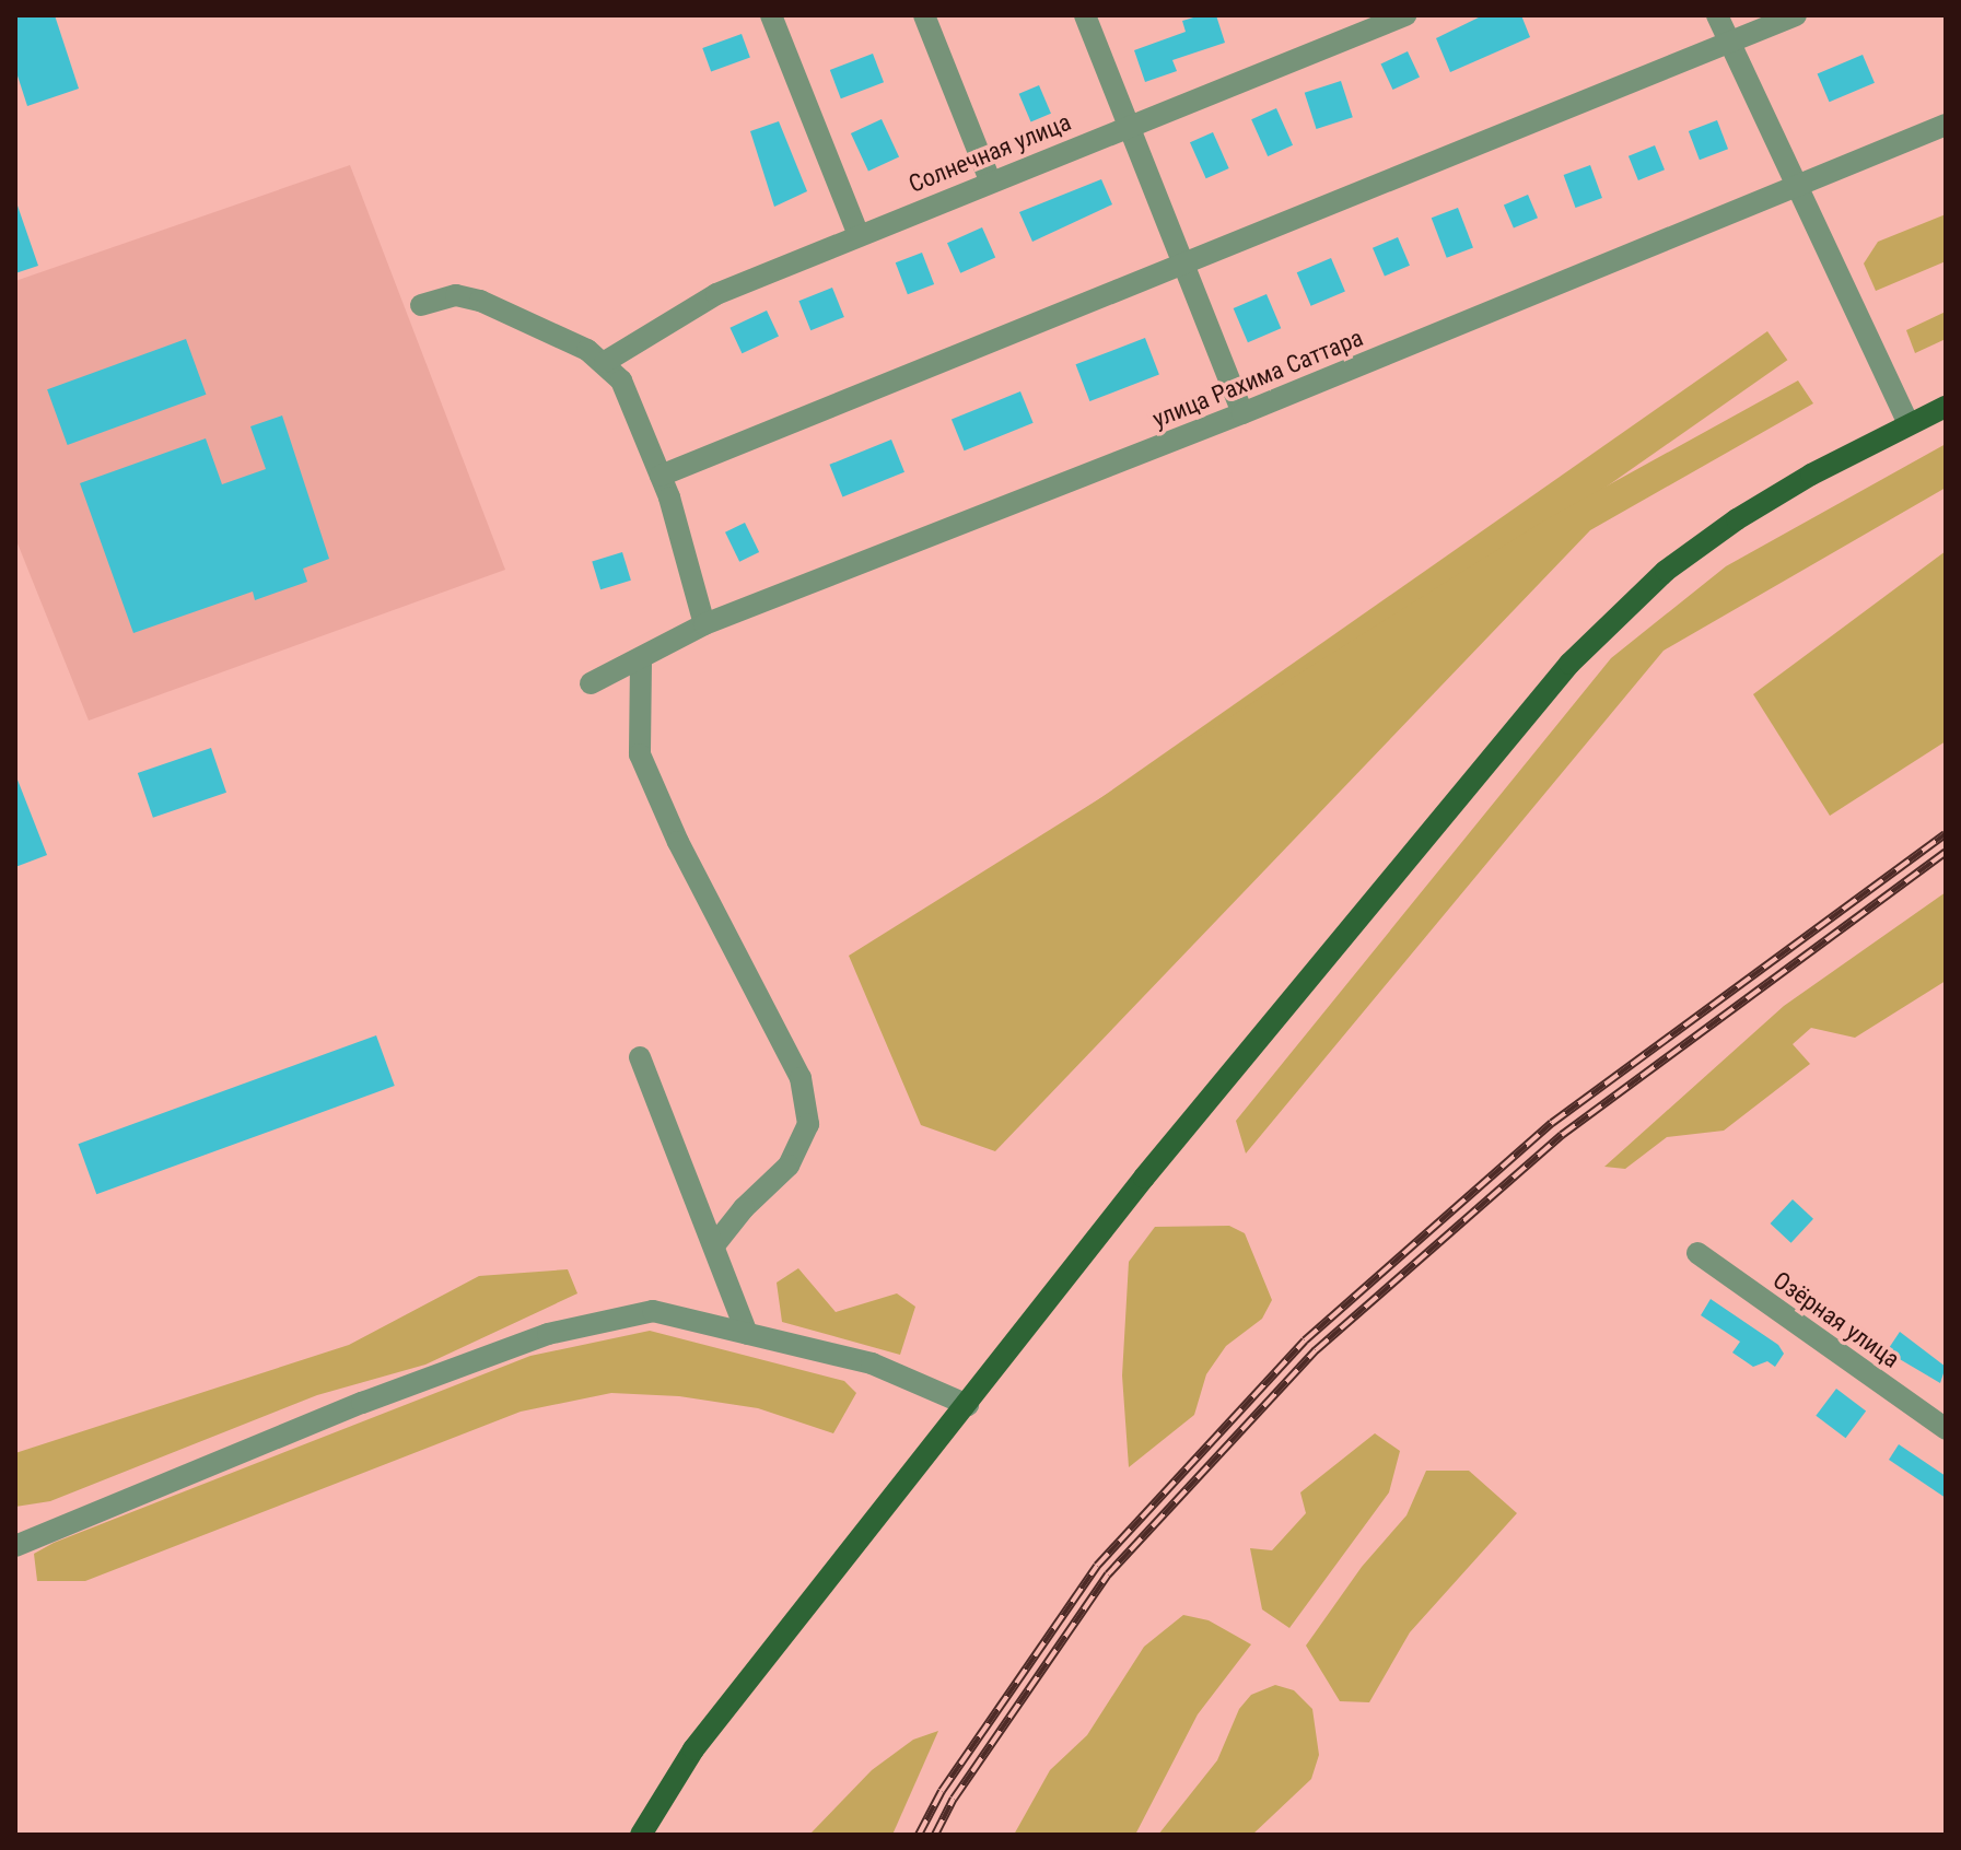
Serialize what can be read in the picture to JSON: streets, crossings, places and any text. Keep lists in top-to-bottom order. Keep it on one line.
{"streets":{"street":["Солнечная улица","улица Рахима Саттара","Озёрная улица"]}}
